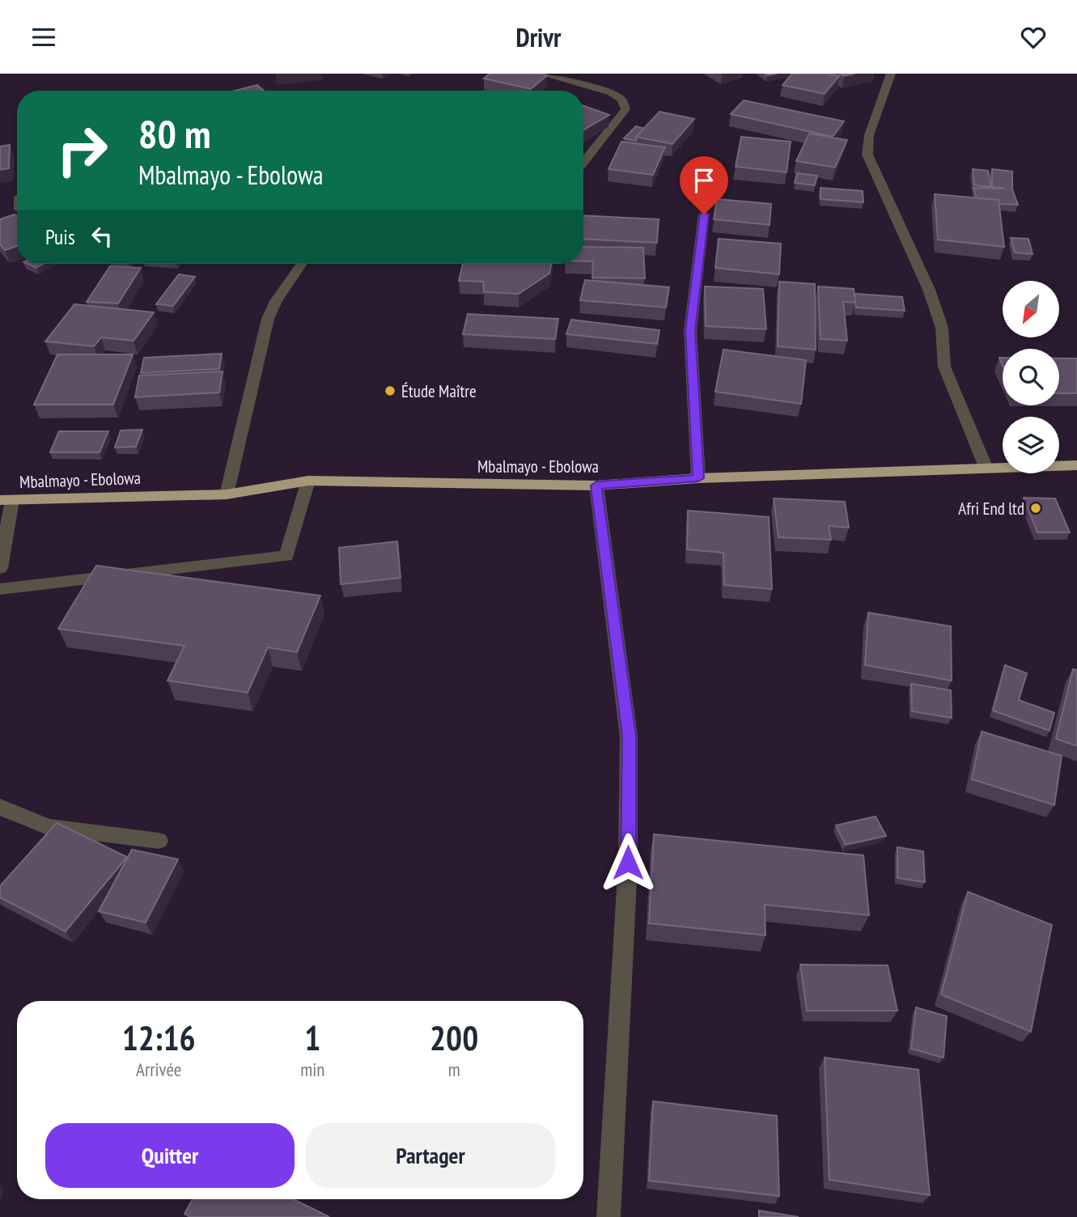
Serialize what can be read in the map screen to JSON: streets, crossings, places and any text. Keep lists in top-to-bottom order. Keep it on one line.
{"streets":{"highway":["Mbalmayo - Ebolowa"]},"places":["Étude Maître","Afri End ltd"],"north":"bottom left","page":{"header":"Drivr","turn":["80 m","Mbalmayo - Ebolowa"],"then":"Puis","eta":["12:16","Arrivée","1","min","200","m"],"buttons":["Quitter","Partager"]}}
